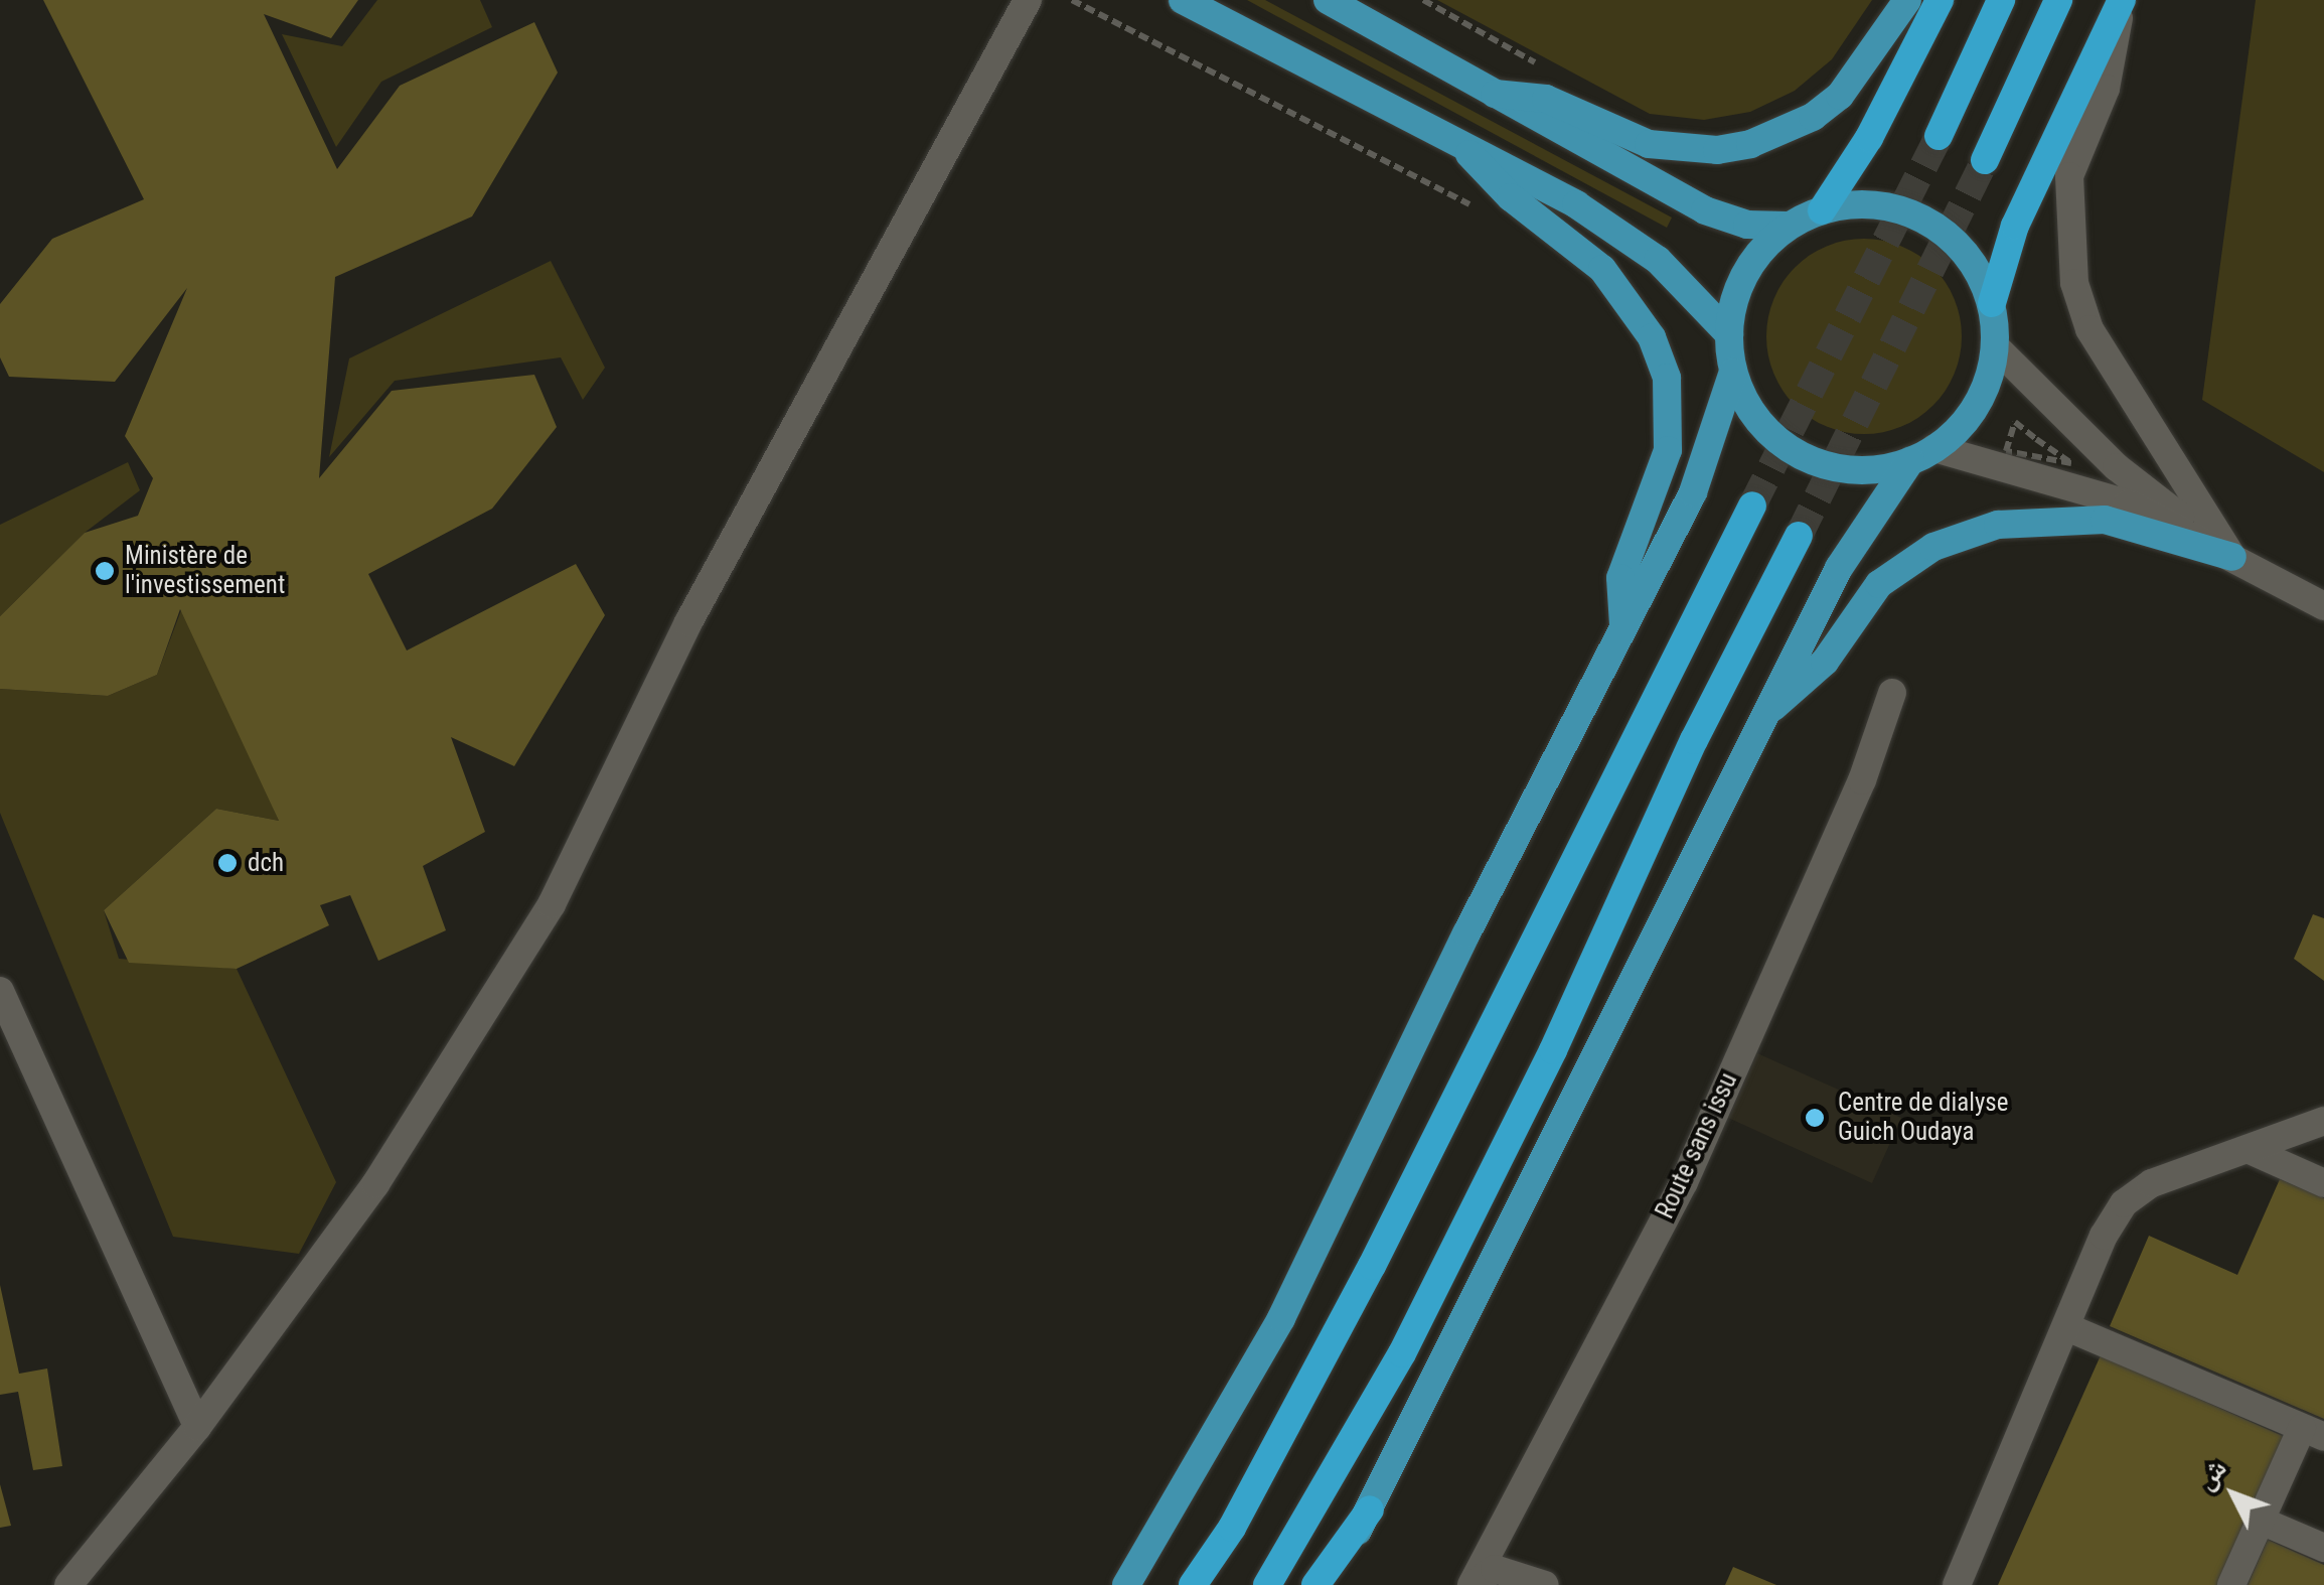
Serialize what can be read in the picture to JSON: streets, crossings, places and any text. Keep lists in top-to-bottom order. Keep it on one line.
{"streets":{"street":["Route sans issu"]},"places":["Ministère de l'investissement","dch","Centre de dialyse Guich Oudaya"],"north":"top left"}
